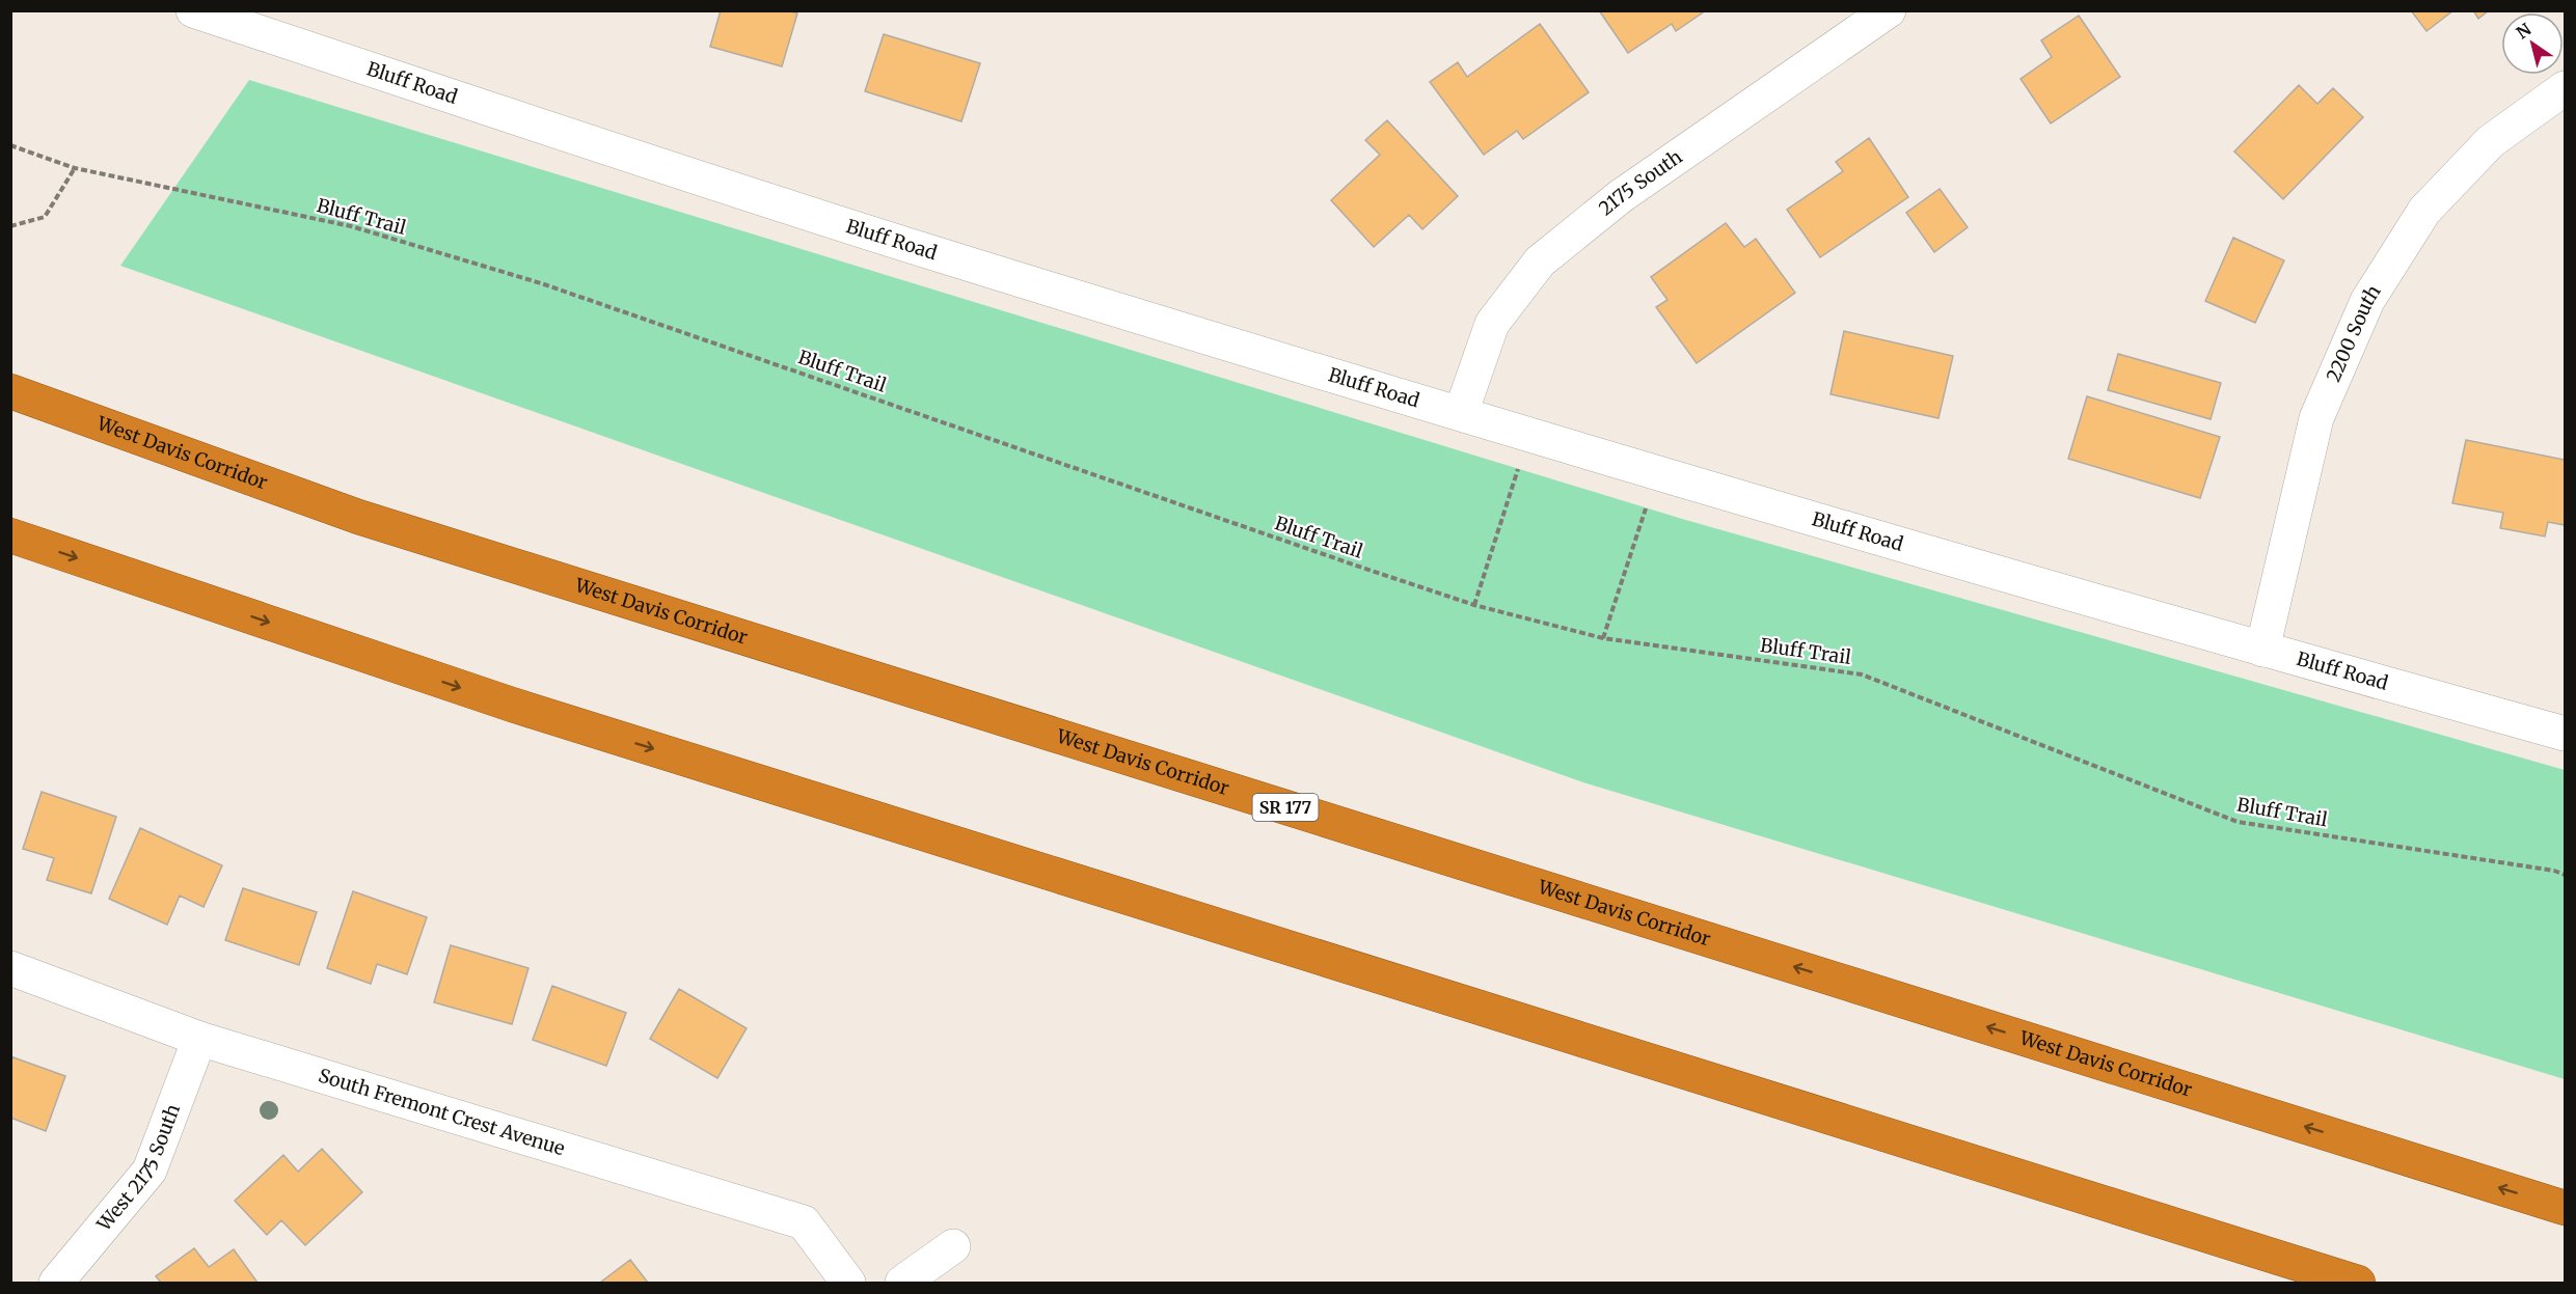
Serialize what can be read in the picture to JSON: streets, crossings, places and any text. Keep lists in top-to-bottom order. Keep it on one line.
{"streets":{"highway":["West Davis Corridor","SR 177"],"street":["Bluff Road","2175 South","2200 South","South Fremont Crest Avenue","West 2175 South"],"path":["Bluff Trail"]},"crossings":[["Bluff Road","2175 South"],["Bluff Road","2200 South"],["South Fremont Crest Avenue","West 2175 South"]],"north":"top left"}
